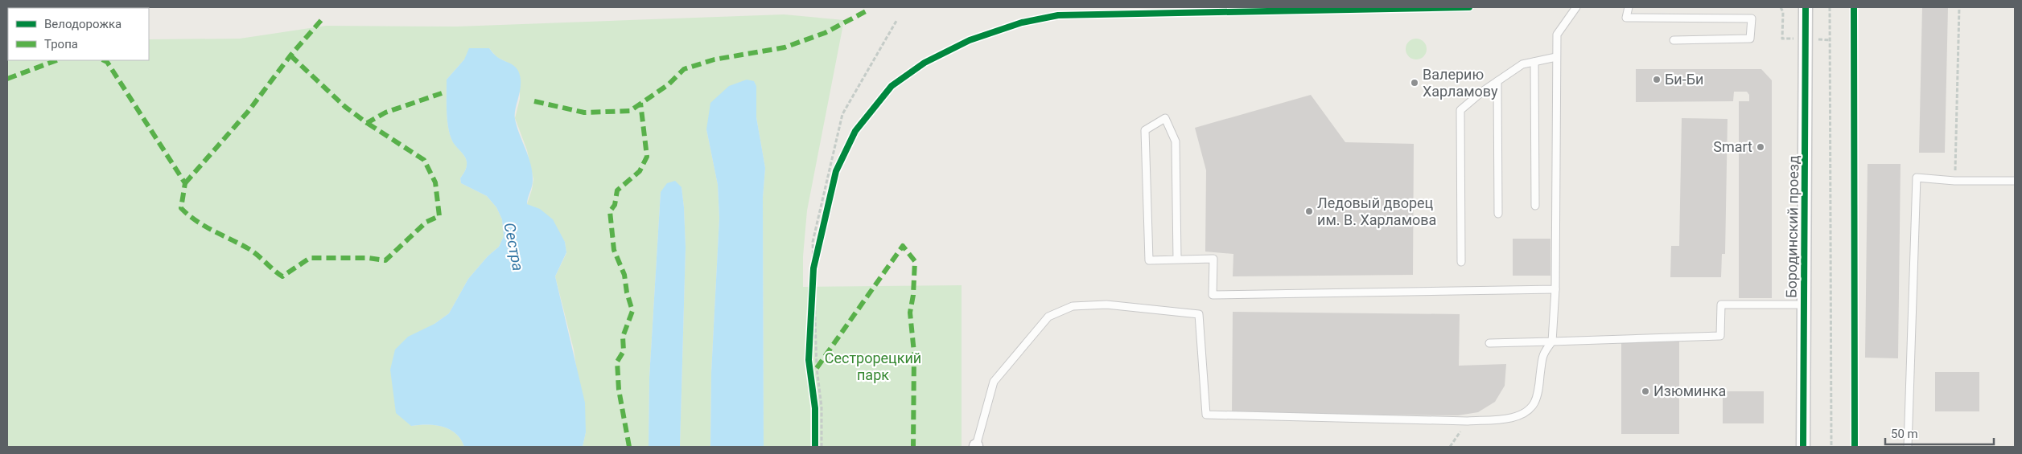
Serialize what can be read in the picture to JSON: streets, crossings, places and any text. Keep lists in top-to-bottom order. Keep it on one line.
{"streets":{"street":["Бородинский проезд"]},"water":["Сестра"],"parks":["Сестрорецкий парк"],"places":["Би-Би","Валерию Харламову","Smart","Ледовый дворец им. В. Харламова","Изюминка"],"legend":["Велодорожка","Тропа"],"scale_bar":"50 m"}
